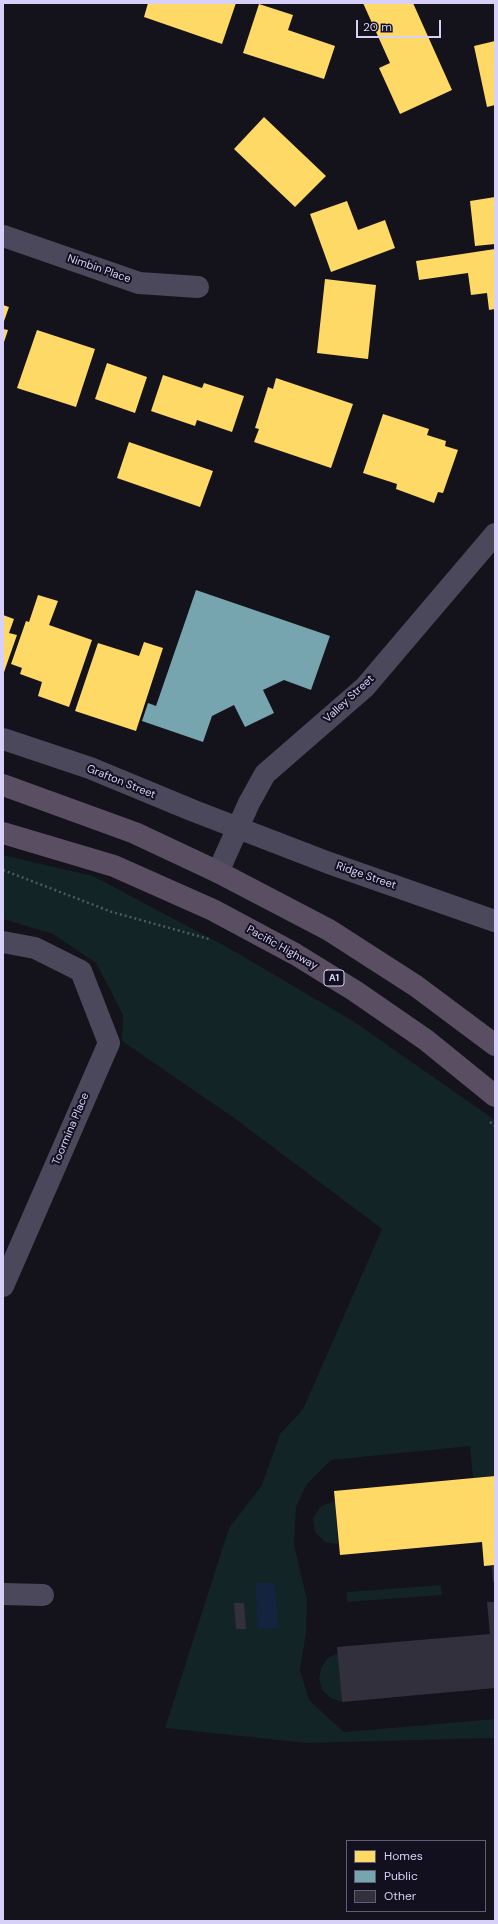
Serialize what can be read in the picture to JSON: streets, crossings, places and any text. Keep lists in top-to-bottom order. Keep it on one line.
{"streets":{"highway":["Pacific Highway","A1"],"street":["Nimbin Place","Valley Street","Grafton Street","Ridge Street","Toormina Place"]},"crossings":[["Valley Street","Grafton Street"],["Valley Street","Ridge Street"],["Grafton Street","Ridge Street"]],"legend":["Homes","Public","Other"],"scale_bar":"20 m"}
